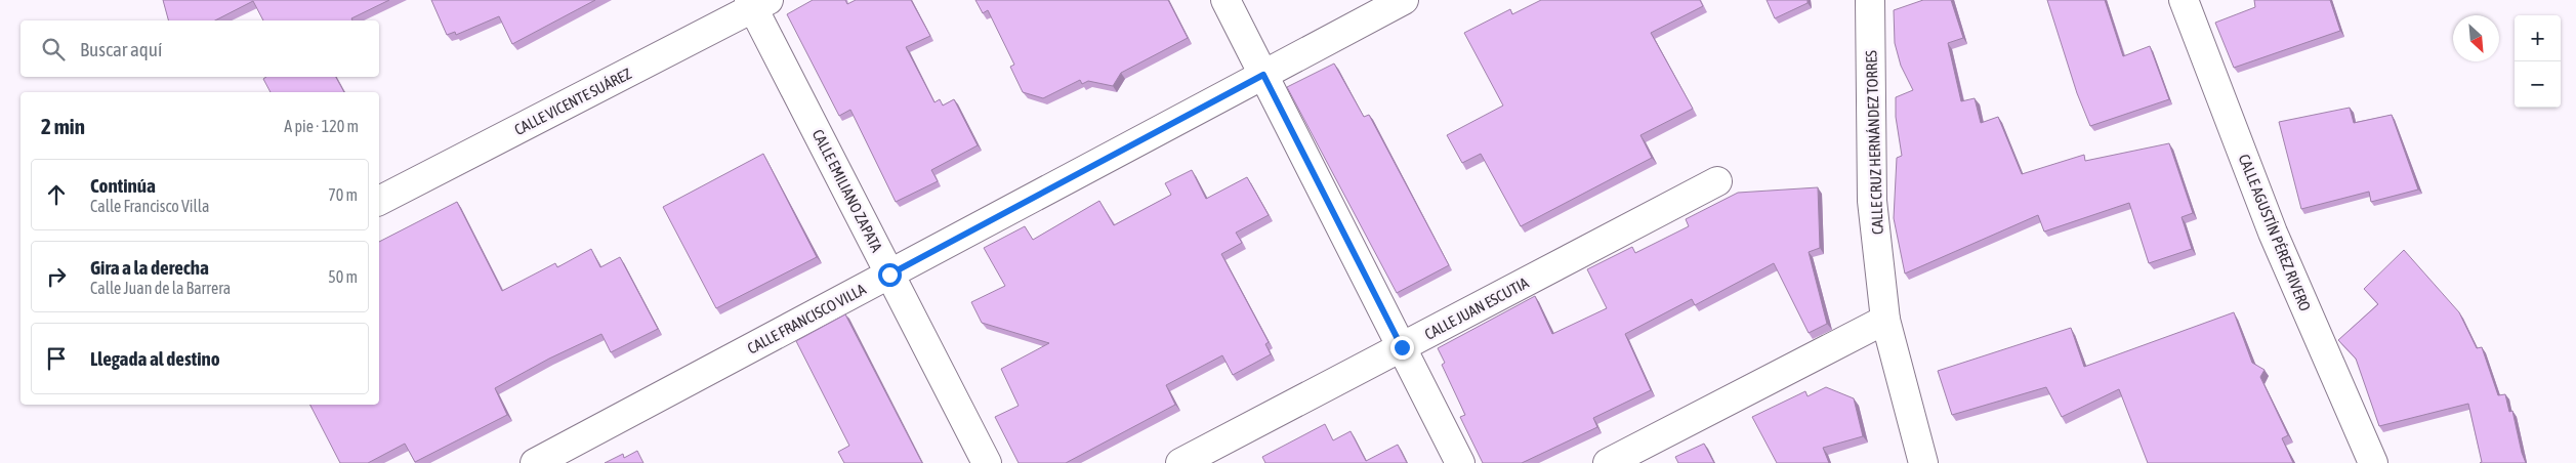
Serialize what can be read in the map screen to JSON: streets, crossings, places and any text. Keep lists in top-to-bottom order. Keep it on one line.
{"streets":{"street":["CALLE VICENTE SUÁREZ","CALLE CRUZ HERNÁNDEZ TORRES","CALLE EMILIANO ZAPATA","CALLE AGUSTÍN PÉREZ RIVERO","CALLE JUAN ESCUTIA","CALLE FRANCISCO VILLA"]},"crossings":[["CALLE VICENTE SUÁREZ","CALLE EMILIANO ZAPATA"],["CALLE EMILIANO ZAPATA","CALLE FRANCISCO VILLA"]],"north":"bottom right","page":{"map_buttons":["+","−"],"search":"Buscar aquí","heading":["2 min","A pie · 120 m"],"list":[["Continúa","Calle Francisco Villa","70 m"],["Gira a la derecha","Calle Juan de la Barrera","50 m"],"Llegada al destino"]}}
